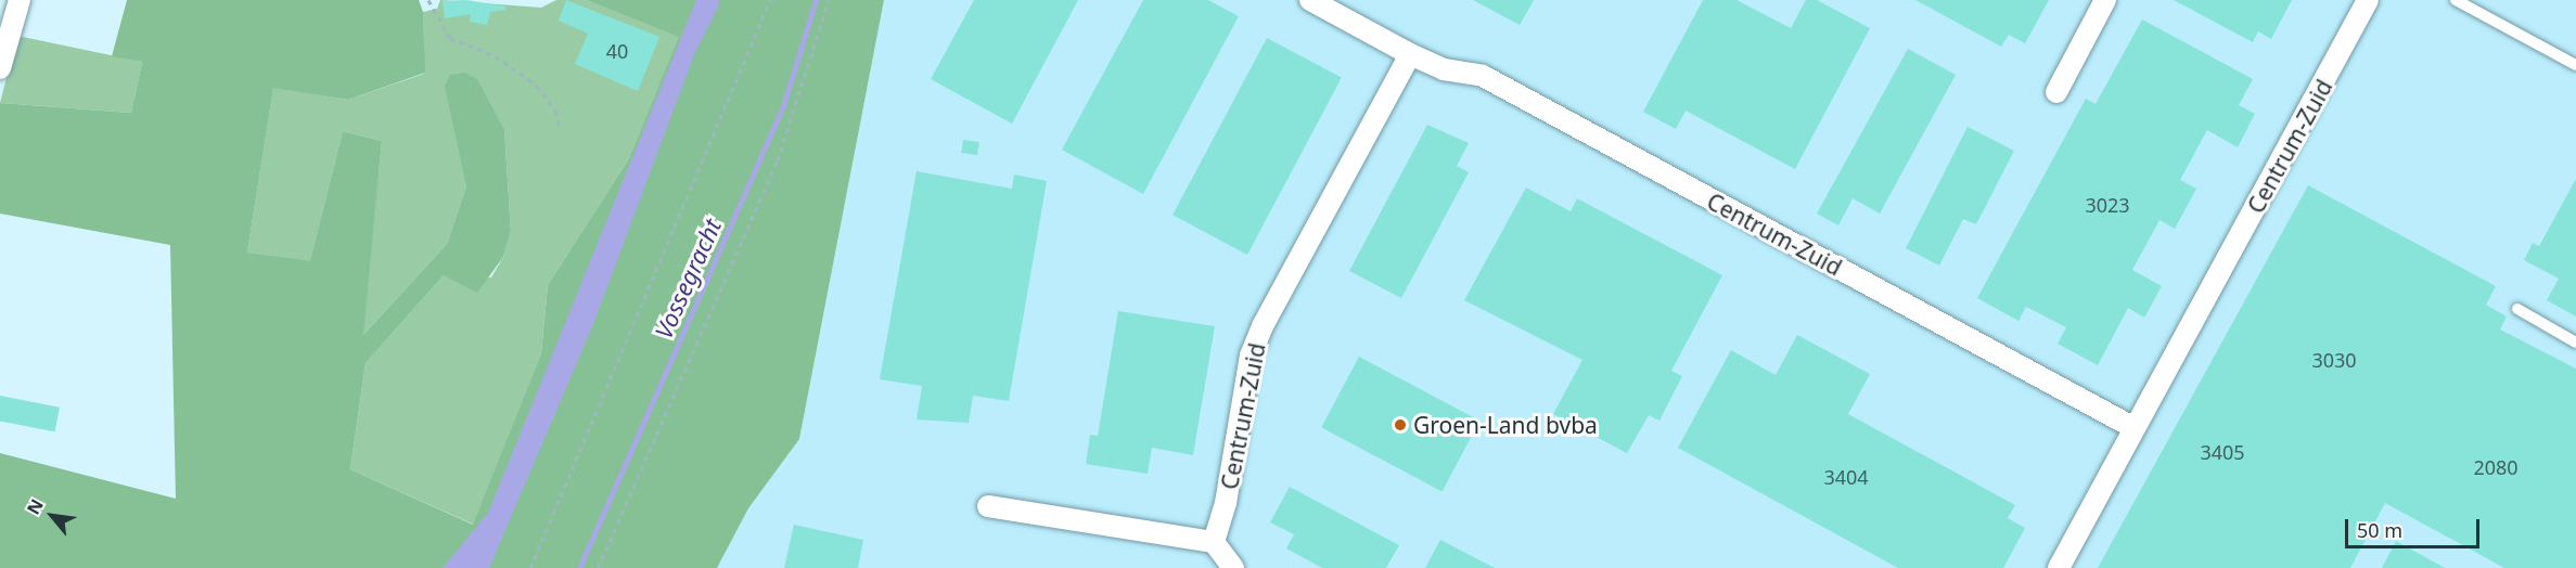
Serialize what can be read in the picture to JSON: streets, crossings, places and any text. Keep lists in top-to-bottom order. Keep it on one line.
{"streets":{"street":["Centrum-Zuid"]},"water":["Vossegracht"],"places":["Groen-Land bvba"],"house_numbers":["40","3023","3030","3405","2080","3404"],"scale_bar":"50 m","north":"top left"}
